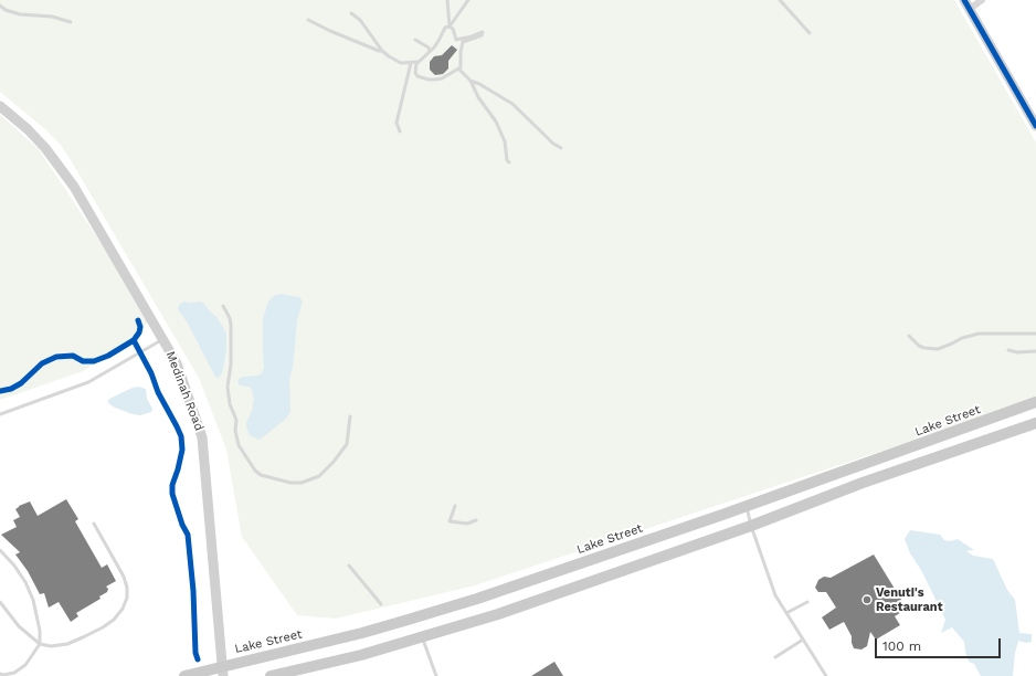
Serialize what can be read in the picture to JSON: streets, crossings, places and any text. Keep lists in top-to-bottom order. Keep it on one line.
{"streets":{"main road":["Medinah Road","Lake Street"]},"crossings":[["Medinah Road","Lake Street"]],"places":["Venuti's Restaurant"],"scale_bar":"100 m"}
